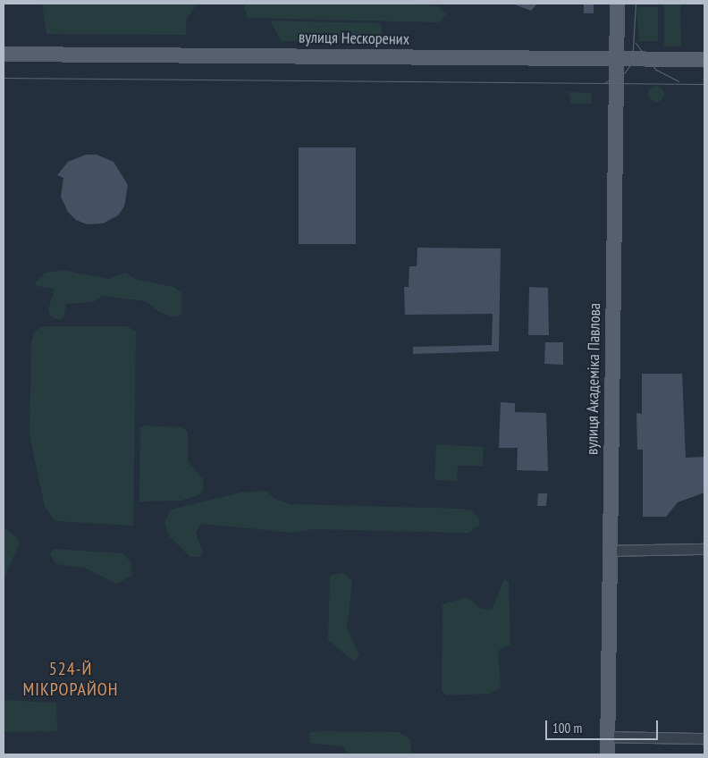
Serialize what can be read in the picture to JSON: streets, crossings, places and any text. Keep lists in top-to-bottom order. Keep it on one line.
{"streets":{"main road":["вулиця Нескорених","вулиця Академіка Павлова"]},"crossings":[["вулиця Нескорених","вулиця Академіка Павлова"]],"districts":["524-Й МІКРОРАЙОН"],"scale_bar":"100 m"}
